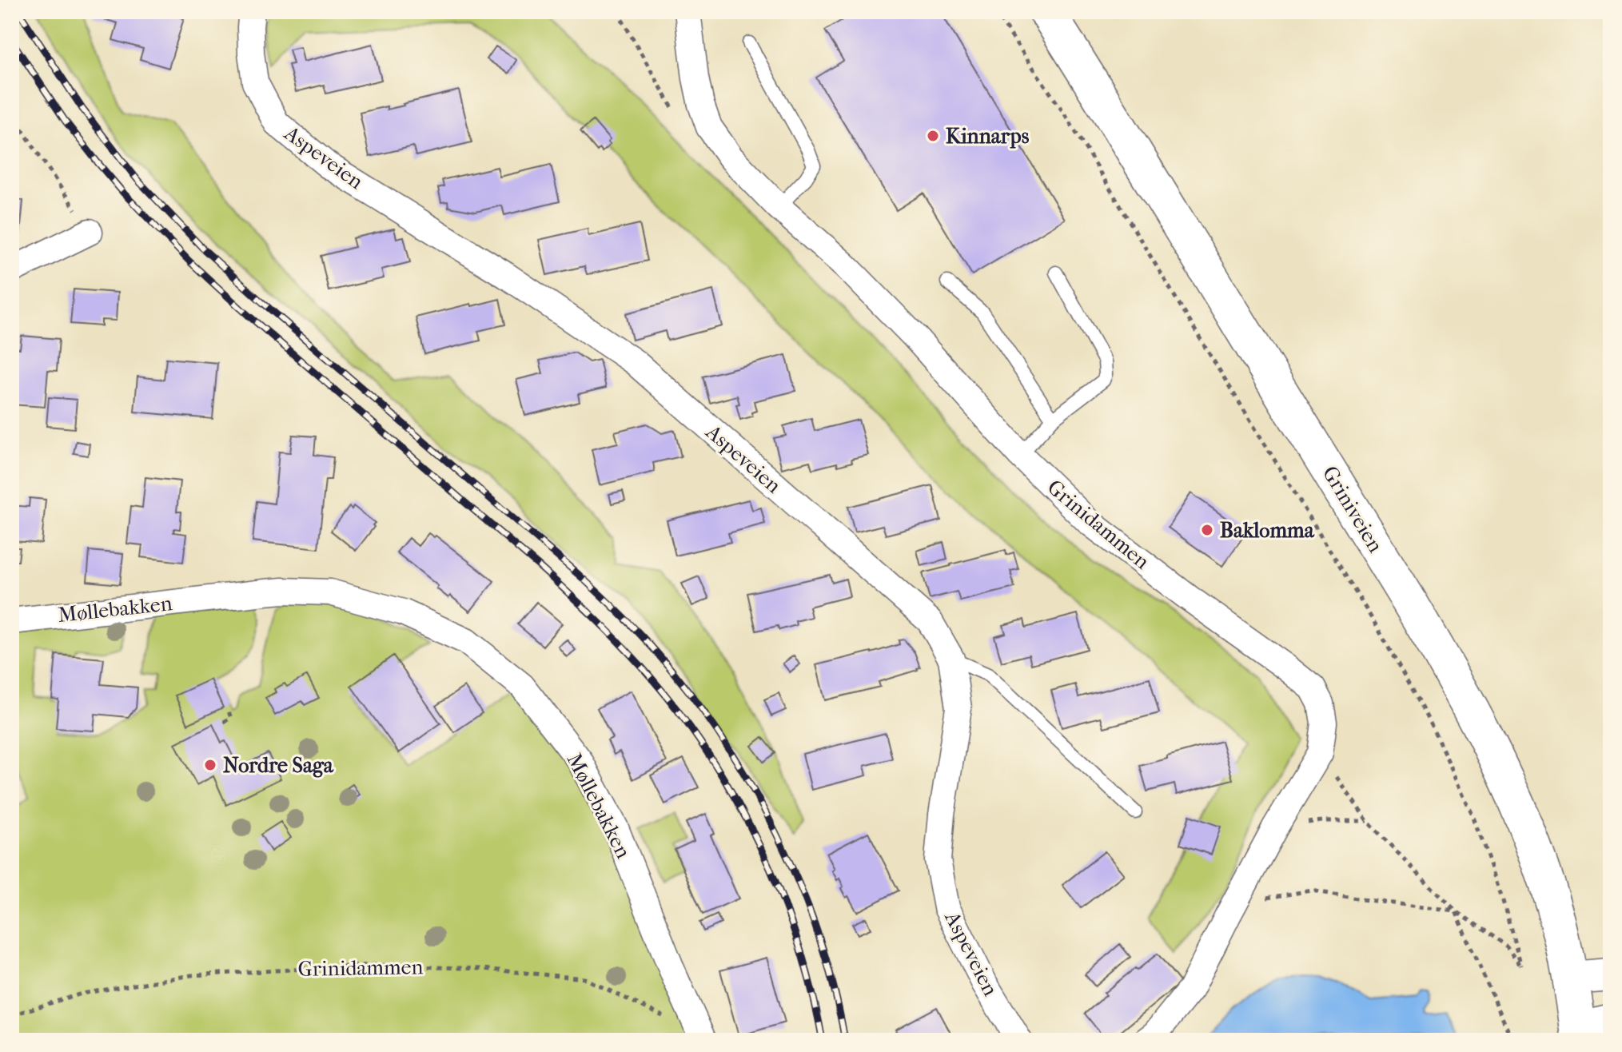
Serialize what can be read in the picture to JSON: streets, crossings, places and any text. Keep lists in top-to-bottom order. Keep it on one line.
{"streets":{"main road":["Griniveien"],"street":["Aspeveien","Grinidammen","Møllebakken"]},"crossings":[["Grinidammen","Møllebakken"]],"places":["Kinnarps","Baklomma","Nordre Saga"]}
